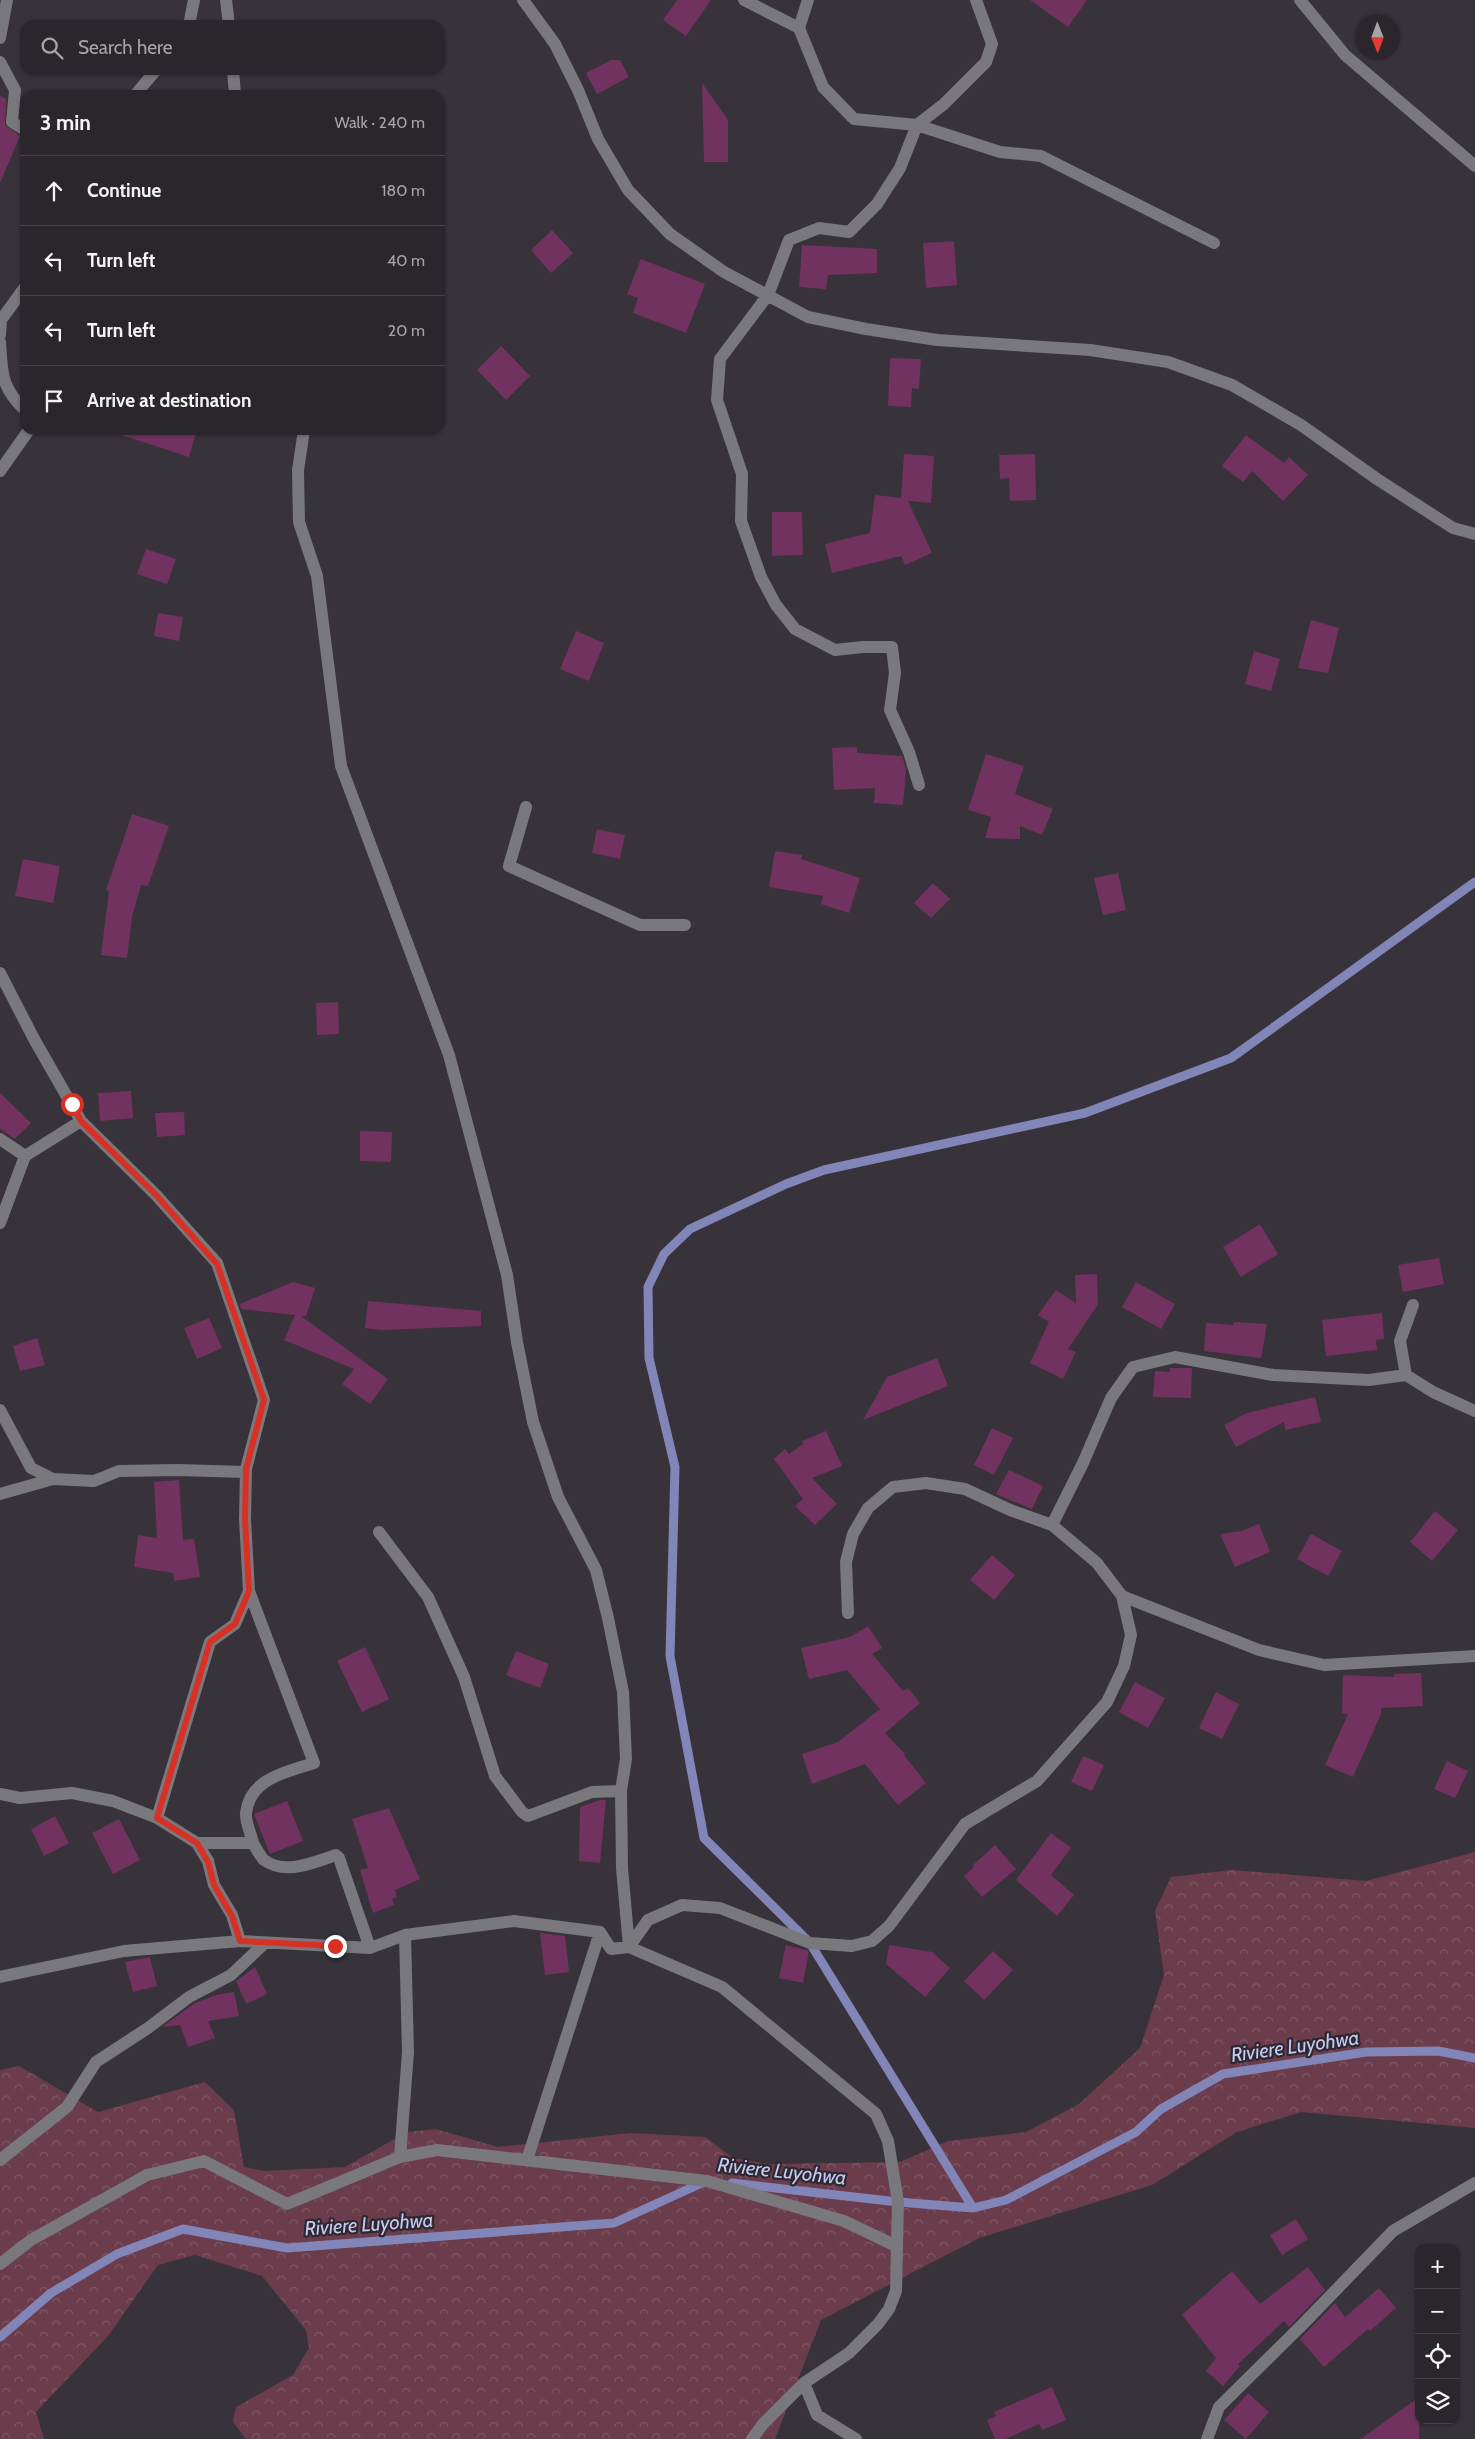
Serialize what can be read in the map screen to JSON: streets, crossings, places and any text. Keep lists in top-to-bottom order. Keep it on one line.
{"water":["Riviere Luyohwa"],"north":"bottom","page":{"search":"Search here","heading":["3 min","Walk · 240 m"],"list":[["Continue","180 m"],["Turn left","40 m"],["Turn left","20 m"],"Arrive at destination"],"map_buttons":["+","−"]}}
